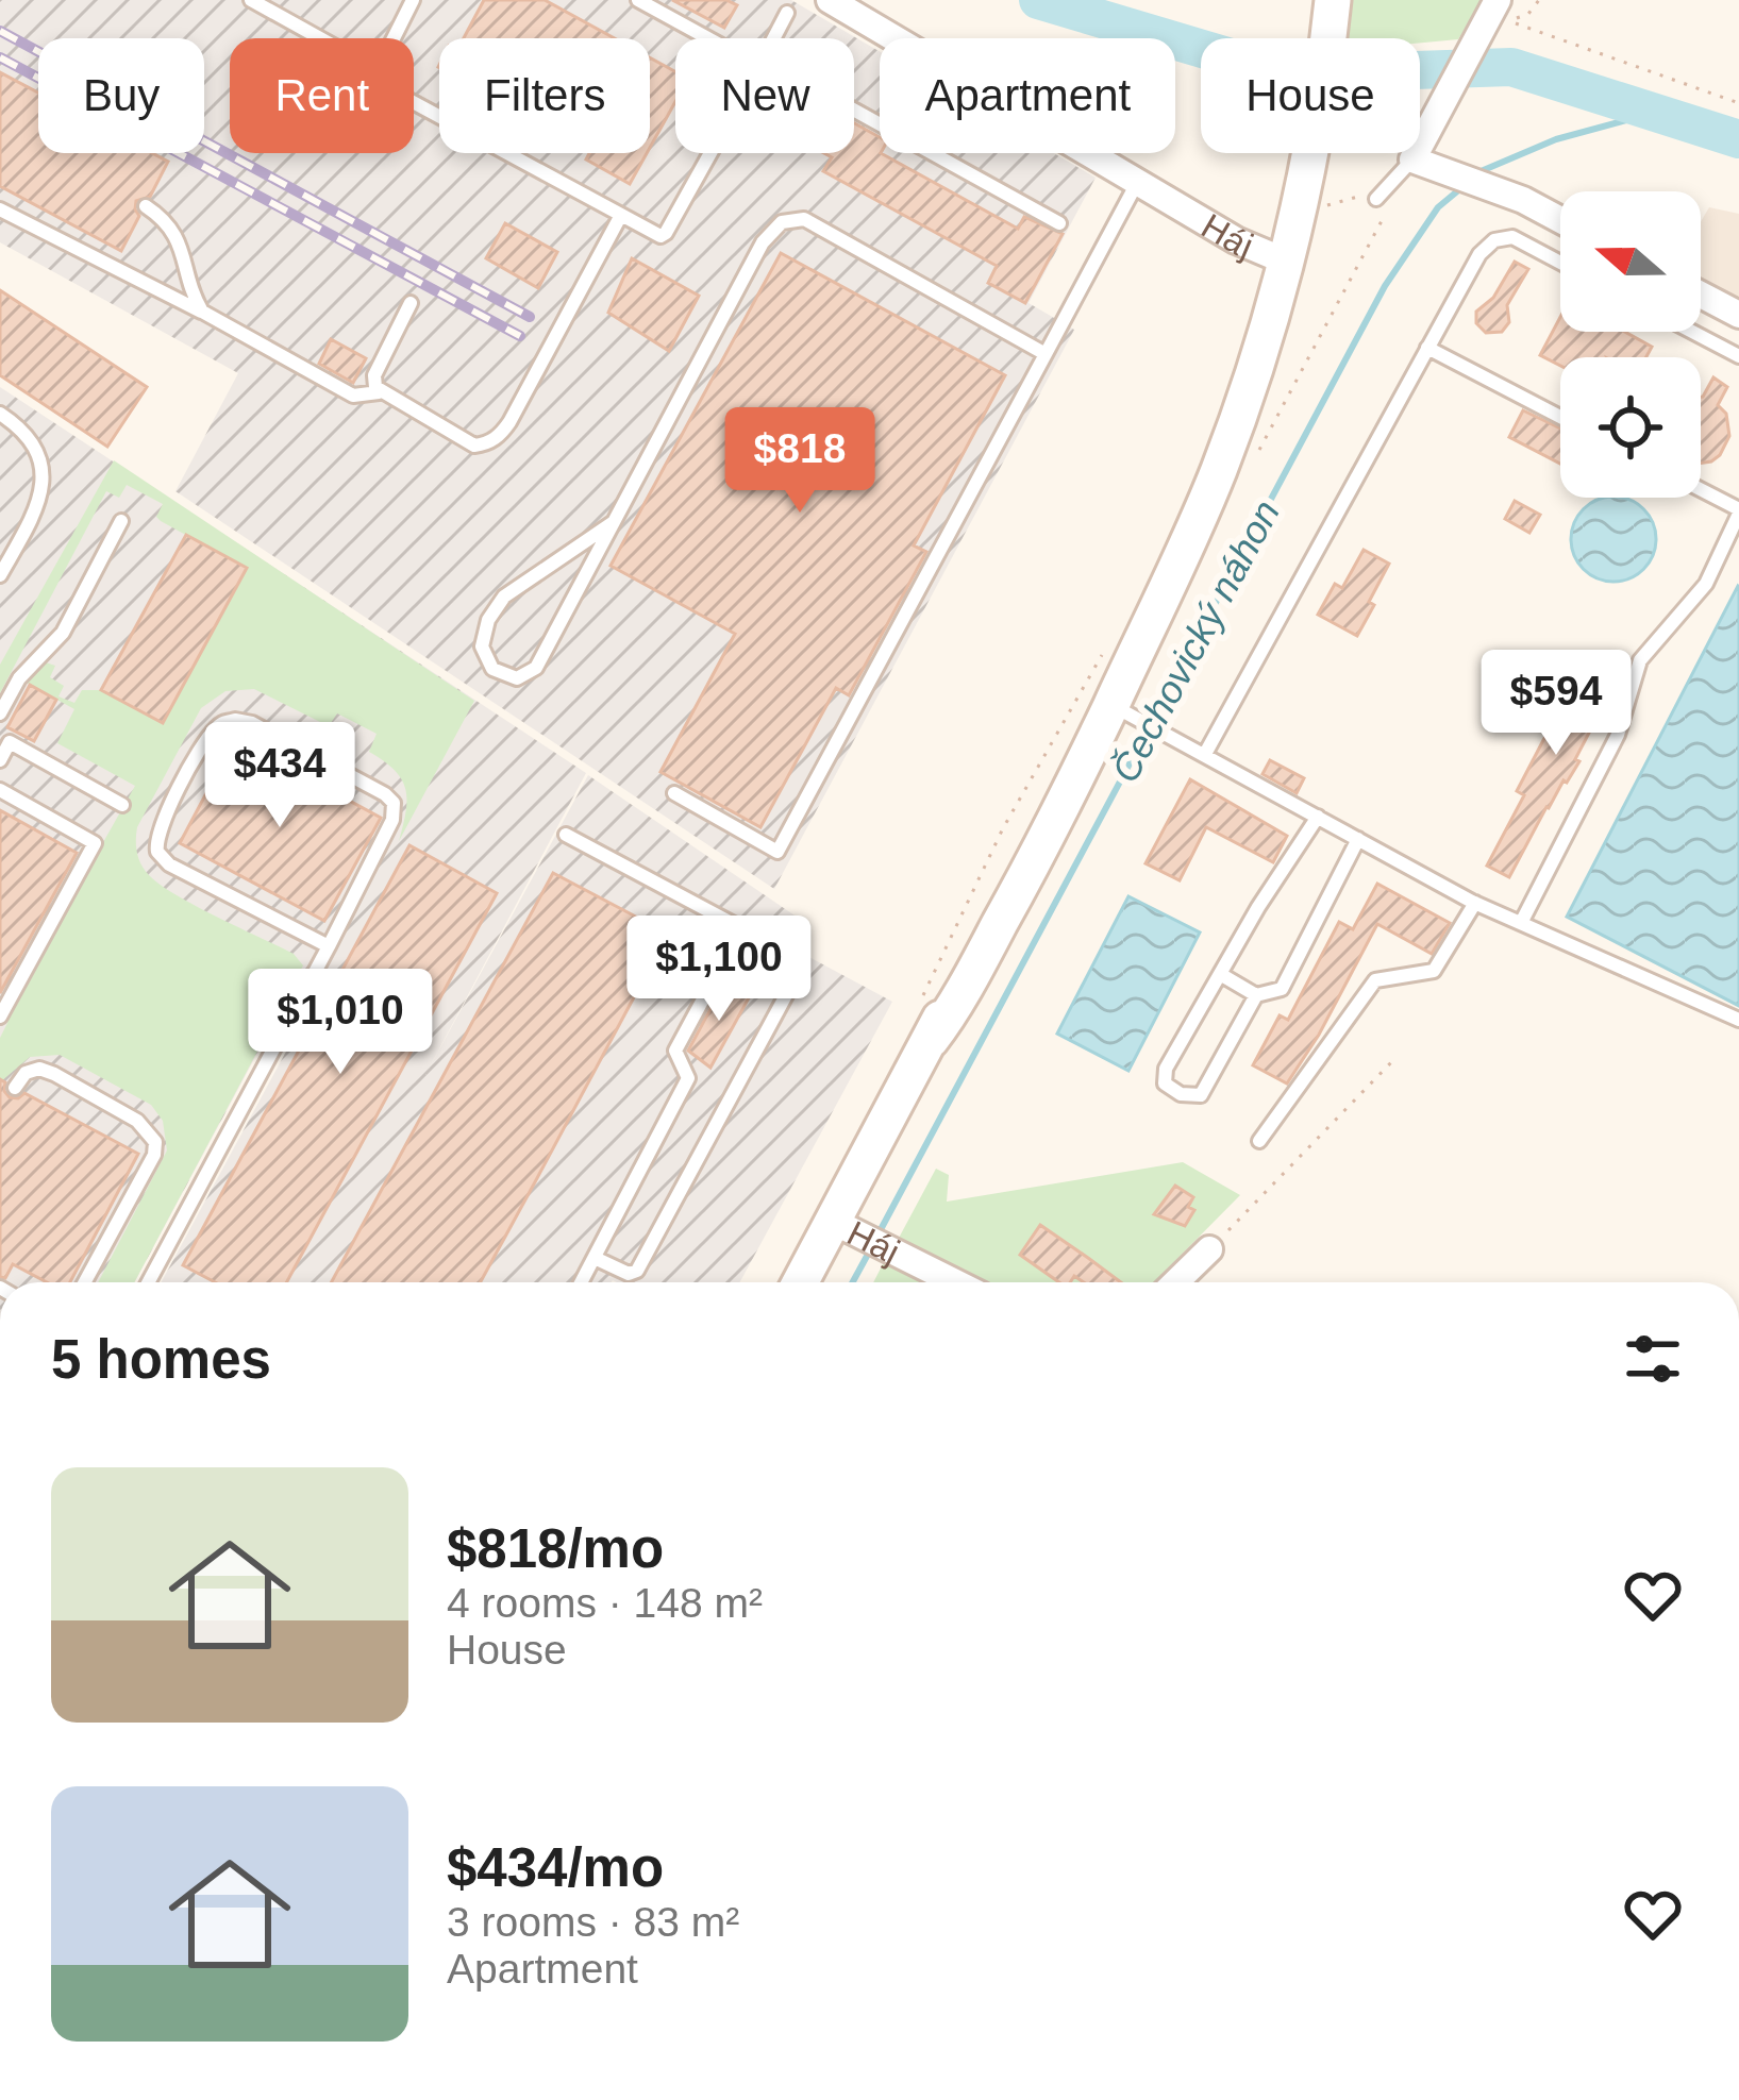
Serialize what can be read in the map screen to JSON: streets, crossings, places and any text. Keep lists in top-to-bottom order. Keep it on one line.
{"streets":{"main road":["Háj"]},"water":["Čechovický náhon"],"north":"left","page":{"chip":["Buy","Rent","Filters","New","Apartment","House"],"price":["$818","$594","$434","$1,100","$1,010"],"heading":"5 homes","list":[{"name":"$818/mo","note":"4 rooms · 148 m² · House"},{"name":"$434/mo","note":"3 rooms · 83 m² · Apartment"}]}}
